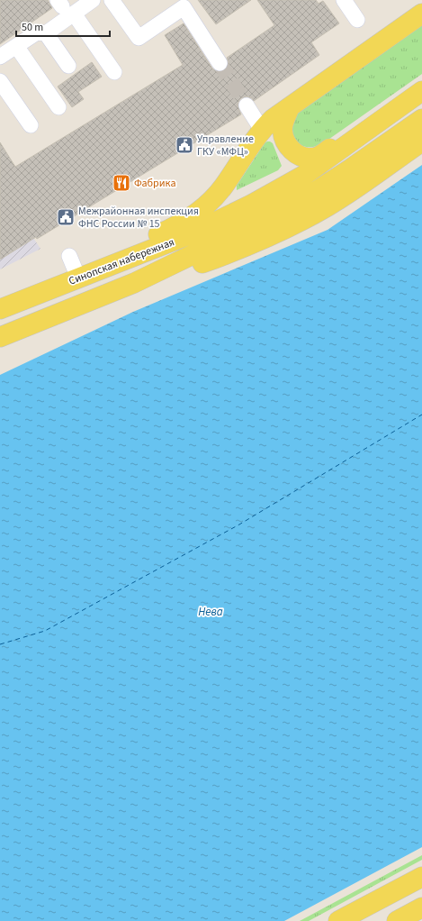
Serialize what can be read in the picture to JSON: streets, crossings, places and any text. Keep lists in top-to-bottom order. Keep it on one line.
{"streets":{"main road":["Синопская набережная"]},"water":["Нева"],"places":{"public building":["Управление ГКУ «МФЦ»","Межрайонная инспекция ФНС России № 15"],"restaurant":["Фабрика"]},"scale_bar":"50 m"}
